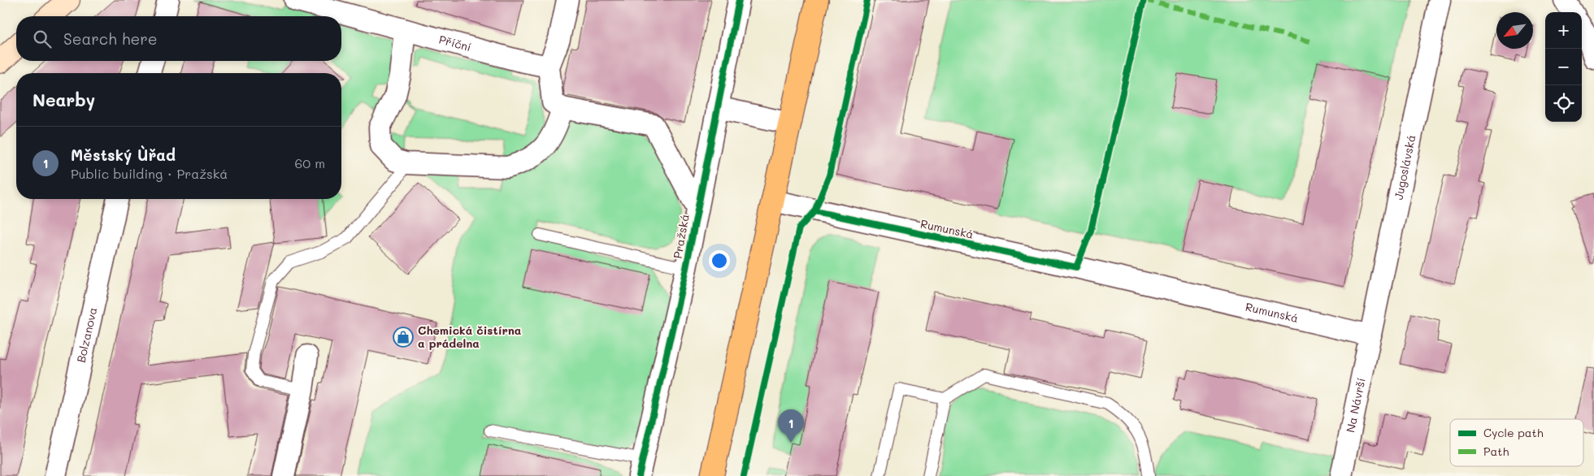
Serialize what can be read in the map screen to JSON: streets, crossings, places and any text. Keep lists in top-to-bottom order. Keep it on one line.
{"streets":{"street":["Příční","Jugoslávská","Rumunská","Pražská","Bolzanova","Na Návrší"]},"crossings":[["Jugoslávská","Rumunská"],["Jugoslávská","Na Návrší"],["Rumunská","Na Návrší"]],"places":{"shop":["Chemická čistírna a prádelna"]},"legend":["Cycle path","Path"],"north":"bottom left","page":{"map_buttons":["+","−"],"search":"Search here","heading":"Nearby","list":[{"mark":"1","name":"Městský Ùřad","note":"Public building · Pražská","value":"60 m"}],"pins":"1"}}
